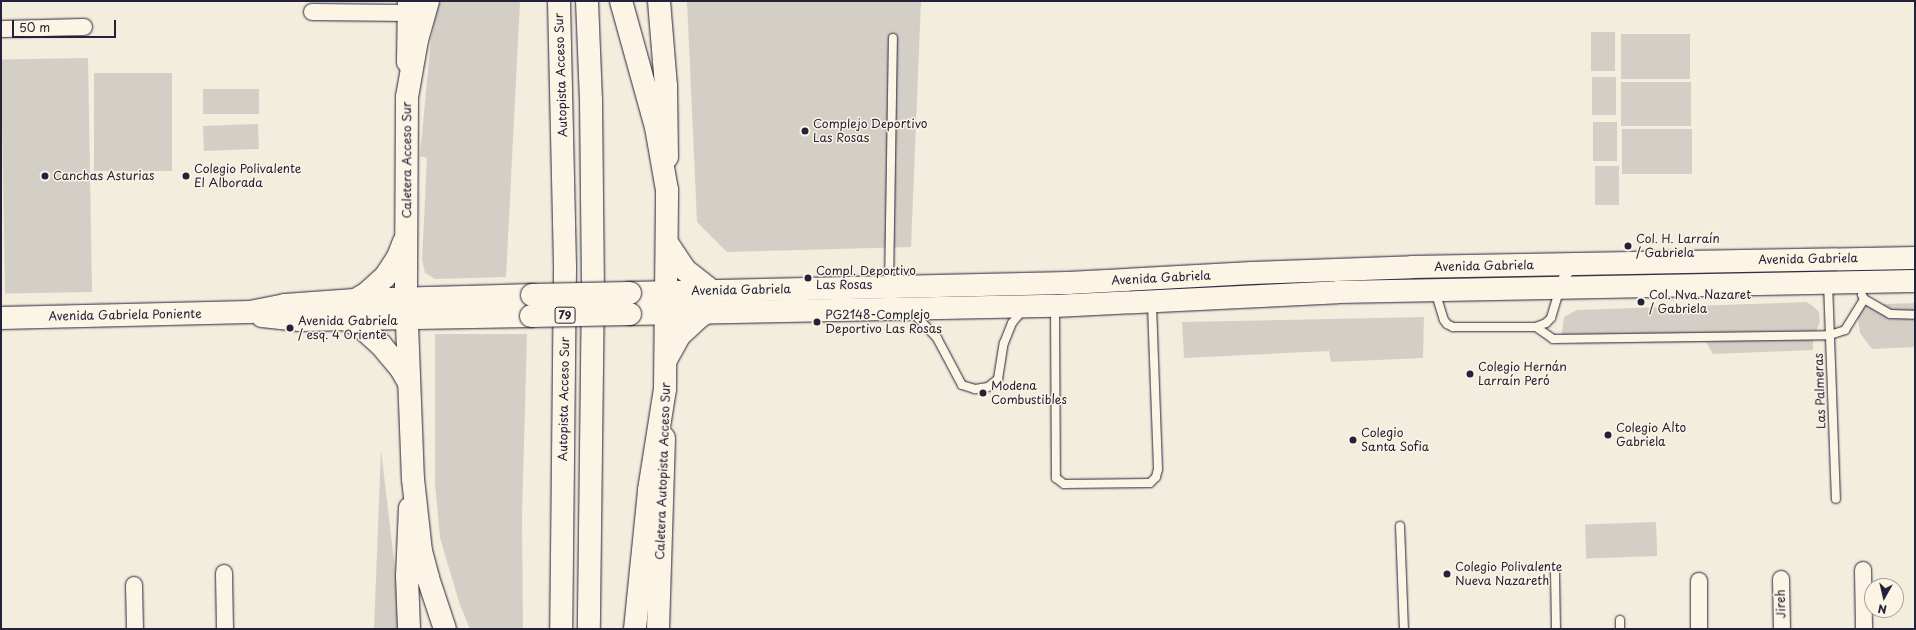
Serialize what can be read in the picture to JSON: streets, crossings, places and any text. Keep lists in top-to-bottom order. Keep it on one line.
{"streets":{"main road":["Autopista Acceso Sur","Caletera Acceso Sur","Avenida Gabriela","Avenida Gabriela Poniente","79","Caletera Autopista Acceso Sur"],"street":["Jireh"],"lane":["Las Palmeras"]},"crossings":[["Caletera Acceso Sur","Avenida Gabriela"],["Caletera Acceso Sur","Avenida Gabriela Poniente"],["Avenida Gabriela","Avenida Gabriela Poniente"],["Avenida Gabriela","Las Palmeras"],["Avenida Gabriela","Caletera Autopista Acceso Sur"]],"places":["Complejo Deportivo Las Rosas","Canchas Asturias","Colegio Polivalente El Alborada","Col. H. Larraín / Gabriela","Compl. Deportivo Las Rosas","Col. Nva. Nazaret / Gabriela","PG2148-Complejo Deportivo Las Rosas","Avenida Gabriela / esq. 4 Oriente","Colegio Hernán Larraín Peró","Modena Combustibles","Colegio Alto Gabriela","Colegio Santa Sofia","Colegio Polivalente Nueva Nazareth"],"scale_bar":"50 m","north":"bottom"}
